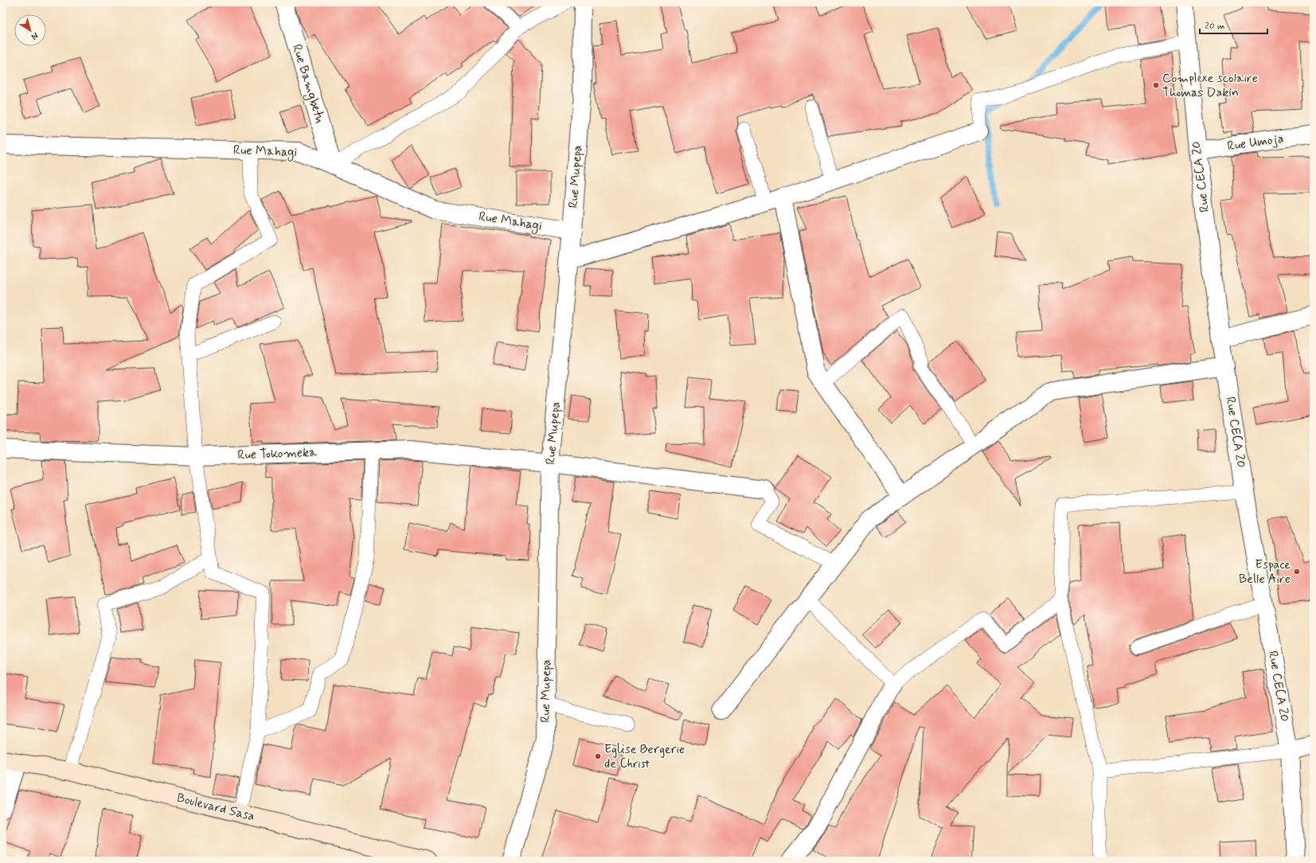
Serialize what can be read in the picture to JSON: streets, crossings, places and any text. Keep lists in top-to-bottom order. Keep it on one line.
{"streets":{"street":["Rue Bamgbetu","Rue Umoja","Rue Mahagi","Rue Mupepa","Rue CECA 20","Rue Tokomeka","Boulevard Sasa"]},"crossings":[["Rue Bamgbetu","Rue Mahagi"],["Rue Umoja","Rue CECA 20"],["Rue Mahagi","Rue Mupepa"],["Rue Mupepa","Rue Tokomeka"]],"places":["Complexe scolaire Thomas Dakin","Espace Belle Aire","Eglise Bergerie de Christ"],"scale_bar":"20 m","north":"bottom right"}
